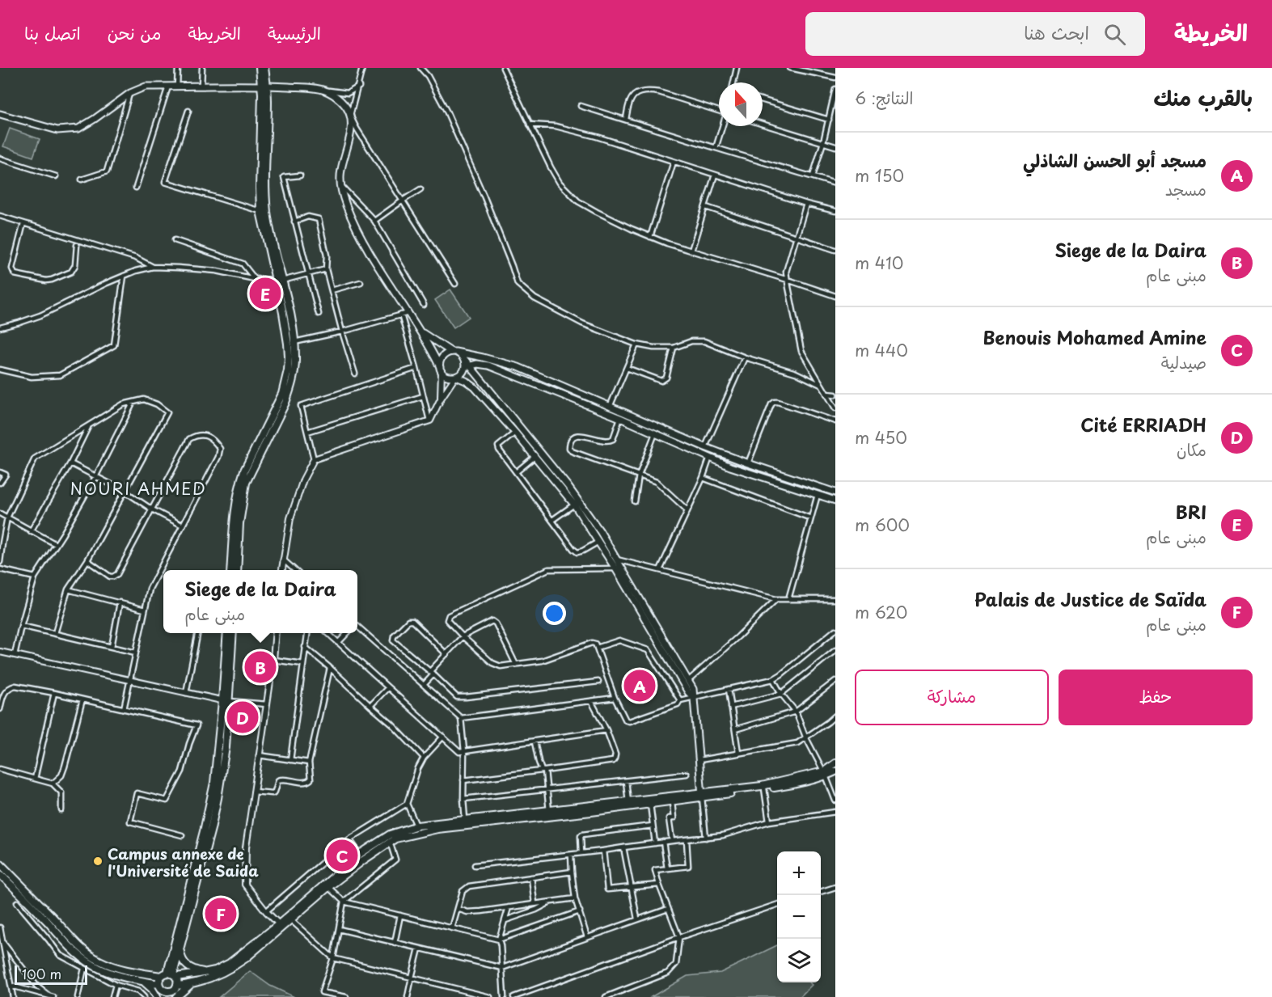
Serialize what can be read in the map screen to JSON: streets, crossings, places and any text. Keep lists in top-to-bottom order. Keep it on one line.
{"districts":["NOURI AHMED"],"places":["Campus annexe de l'Université de Saida"],"scale_bar":"100 m","north":"top","page":{"header":"الخريطة","search":"ابحث هنا","nav":["الرئيسية","الخريطة","من نحن","اتصل بنا"],"heading":["بالقرب منك","النتائج: 6"],"list":[{"mark":"A","name":"مسجد أبو الحسن الشاذلي","note":"مسجد","value":"150 m"},{"mark":"B","name":"Siege de la Daira","note":"مبنى عام","value":"410 m"},{"mark":"C","name":"Benouis Mohamed Amine","note":"صيدلية","value":"440 m"},{"mark":"D","name":"Cité ERRIADH","note":"مكان","value":"450 m"},{"mark":"E","name":"BRI","note":"مبنى عام","value":"600 m"},{"mark":"F","name":"Palais de Justice de Saïda","note":"مبنى عام","value":"620 m"}],"pins":["E","B","A","D","C","F"],"popup":["Siege de la Daira","مبنى عام"],"buttons":["حفظ","مشاركة"],"map_buttons":["+","−"],"scale":"100 m"}}
